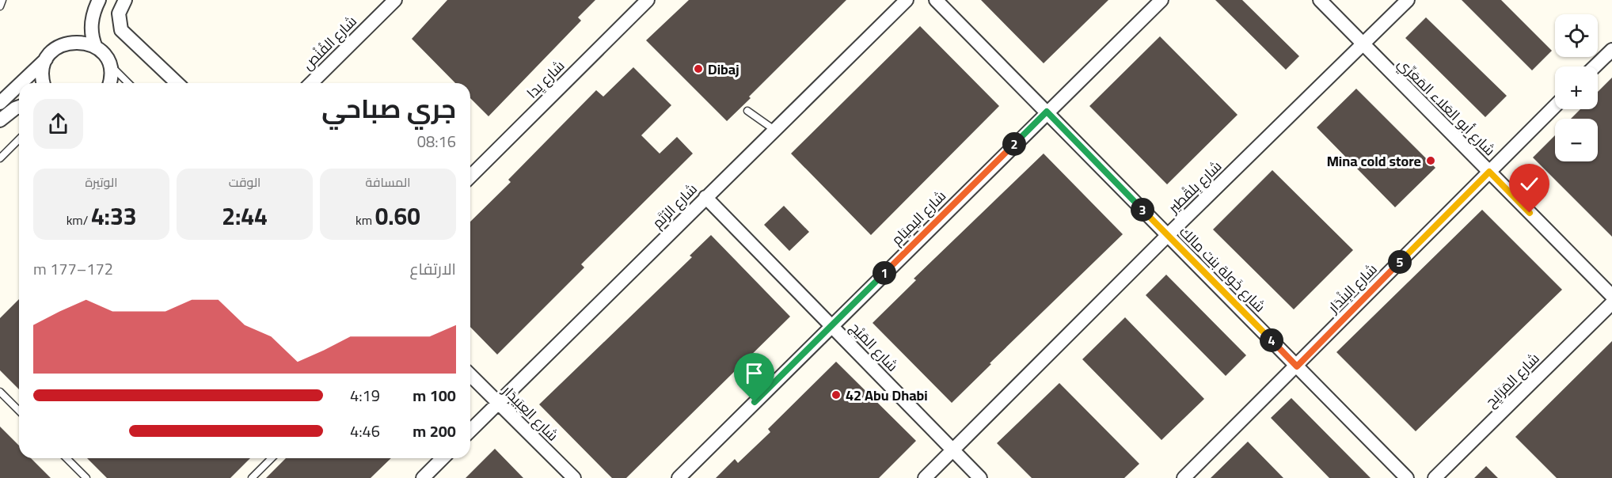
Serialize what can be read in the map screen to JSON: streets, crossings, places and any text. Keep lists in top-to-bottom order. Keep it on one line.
{"streets":{"street":["شارع الفُنْص","شارع يِدا","شارع أبو العَلاء المَعَرِّي","شارع بِلقْطير","شارع الرُتَم","شارع اليميَام","شارع خَولة بنت مالك","شارع البِنْدَار","شارع المَيْج","شارع المَرَايِح","شارع العِبَيدَار"]},"crossings":[["شارع أبو العَلاء المَعَرِّي","شارع بِلقْطير"],["شارع أبو العَلاء المَعَرِّي","شارع البِنْدَار"],["شارع بِلقْطير","شارع خَولة بنت مالك"],["شارع بِلقْطير","شارع المَيْج"],["شارع الرُتَم","شارع المَيْج"],["شارع الرُتَم","شارع العِبَيدَار"],["شارع اليميَام","شارع خَولة بنت مالك"],["شارع اليميَام","شارع المَيْج"],["شارع خَولة بنت مالك","شارع البِنْدَار"]],"places":["Dibaj","Mina cold store","42 Abu Dhabi"],"page":{"map_buttons":["+","−"],"heading":["جري صباحي","08:16"],"pins":["2","3","5","1","4"],"stats":[["المسافة","0.60 km"],["الوقت","2:44"],["الوتيرة","4:33 /km"]],"chart":["الارتفاع","172–177 m"],"list":[{"name":"100 m","note":"4:19"},{"name":"200 m","note":"4:46"}]}}
